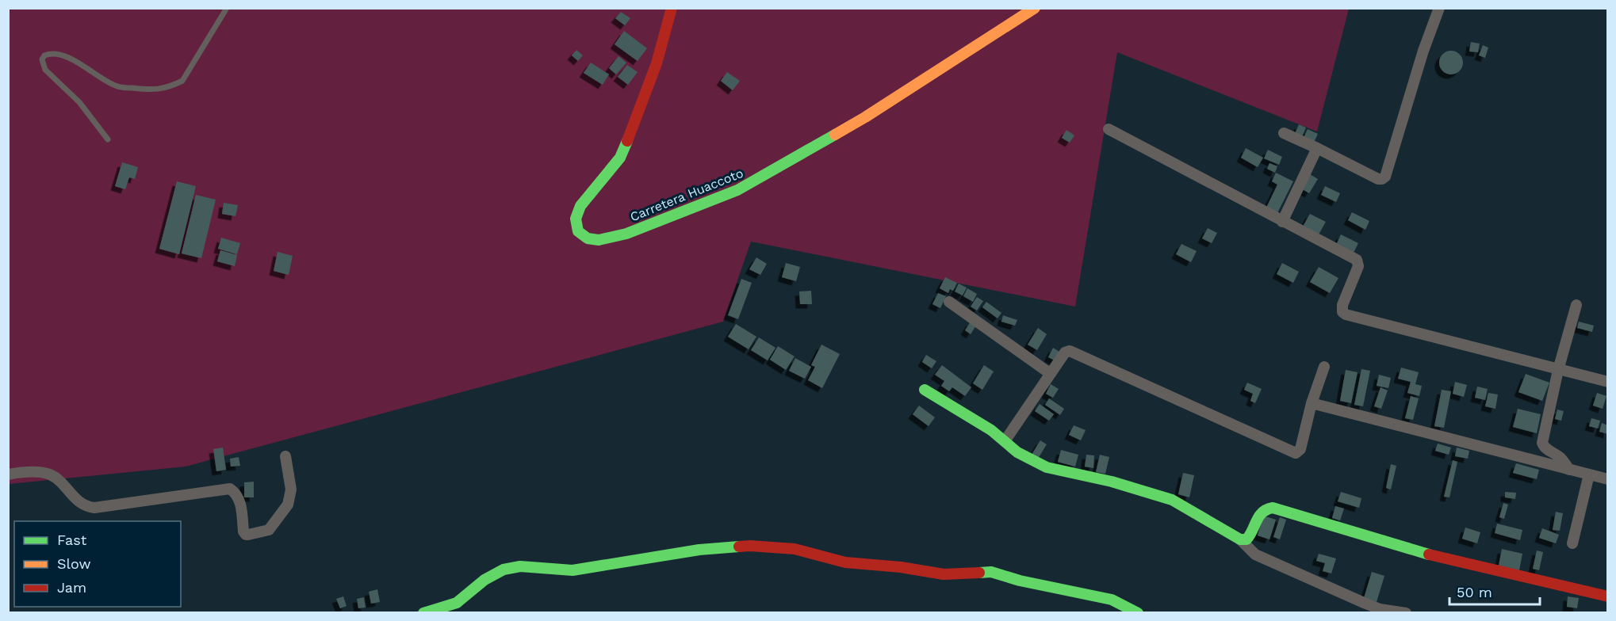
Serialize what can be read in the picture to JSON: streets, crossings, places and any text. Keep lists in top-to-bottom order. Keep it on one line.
{"streets":{"street":["Carretera Huaccoto"]},"legend":["Fast","Slow","Jam"],"scale_bar":"50 m"}
